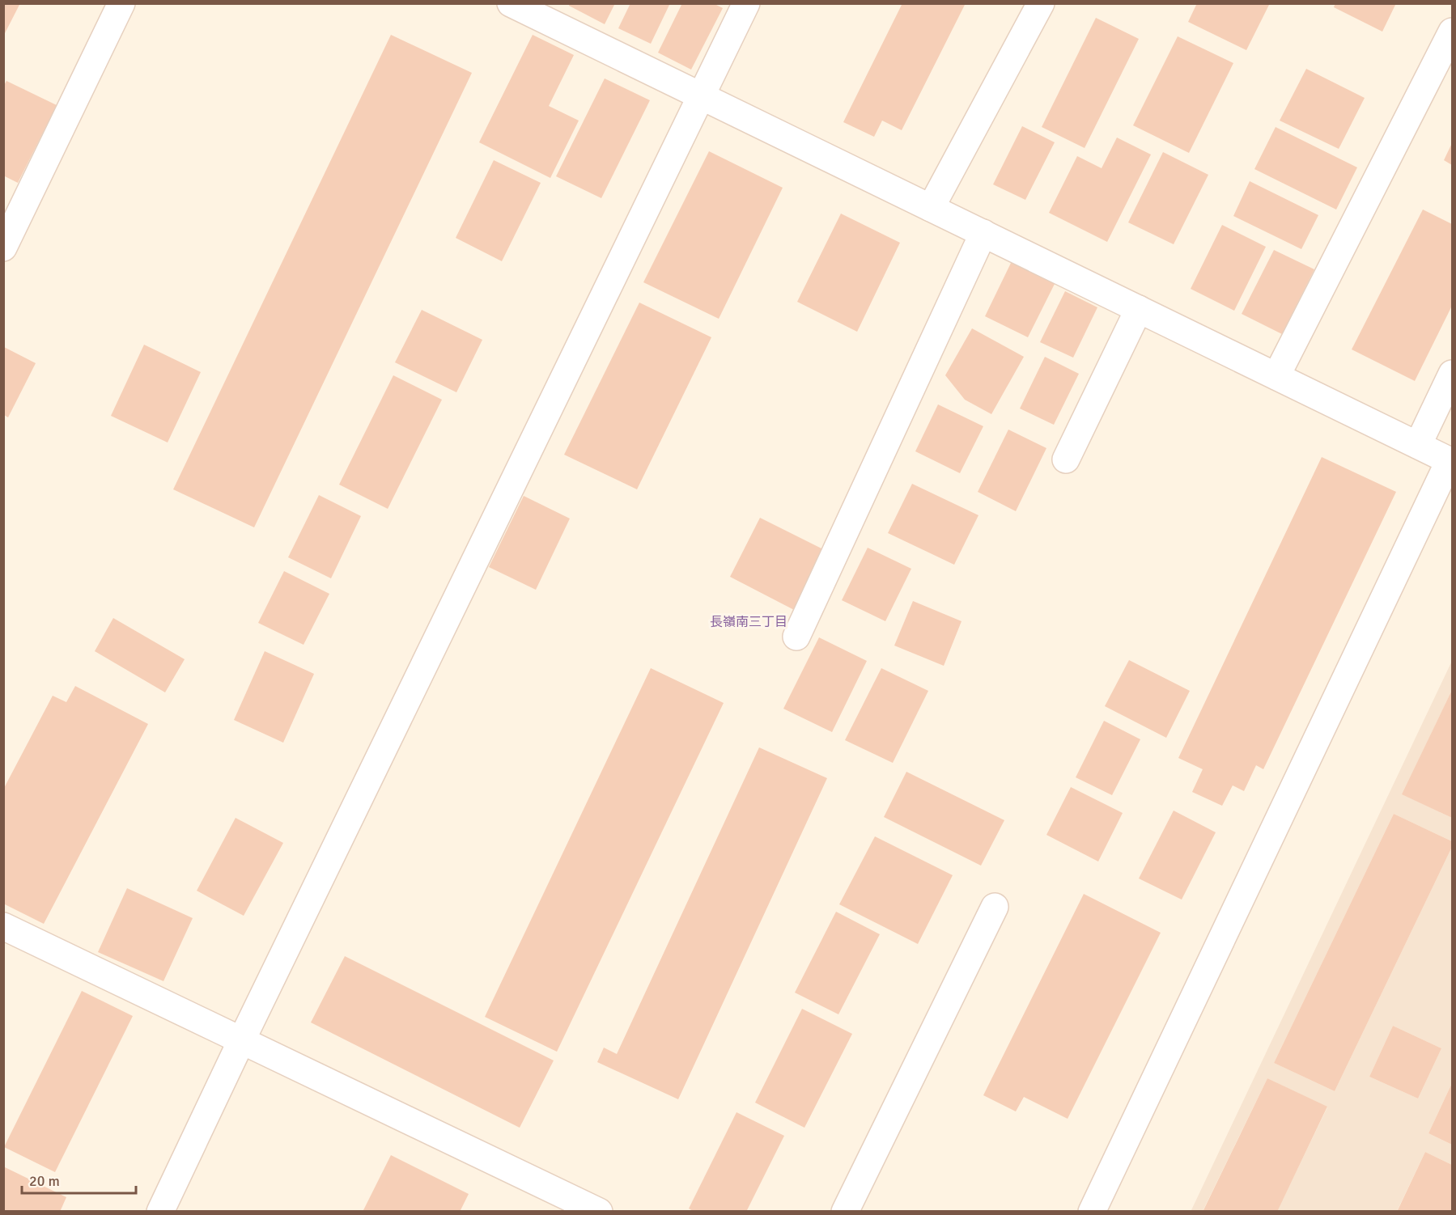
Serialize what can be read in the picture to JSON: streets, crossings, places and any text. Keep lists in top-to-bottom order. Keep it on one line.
{"districts":["長嶺南三丁目"],"scale_bar":"20 m"}
